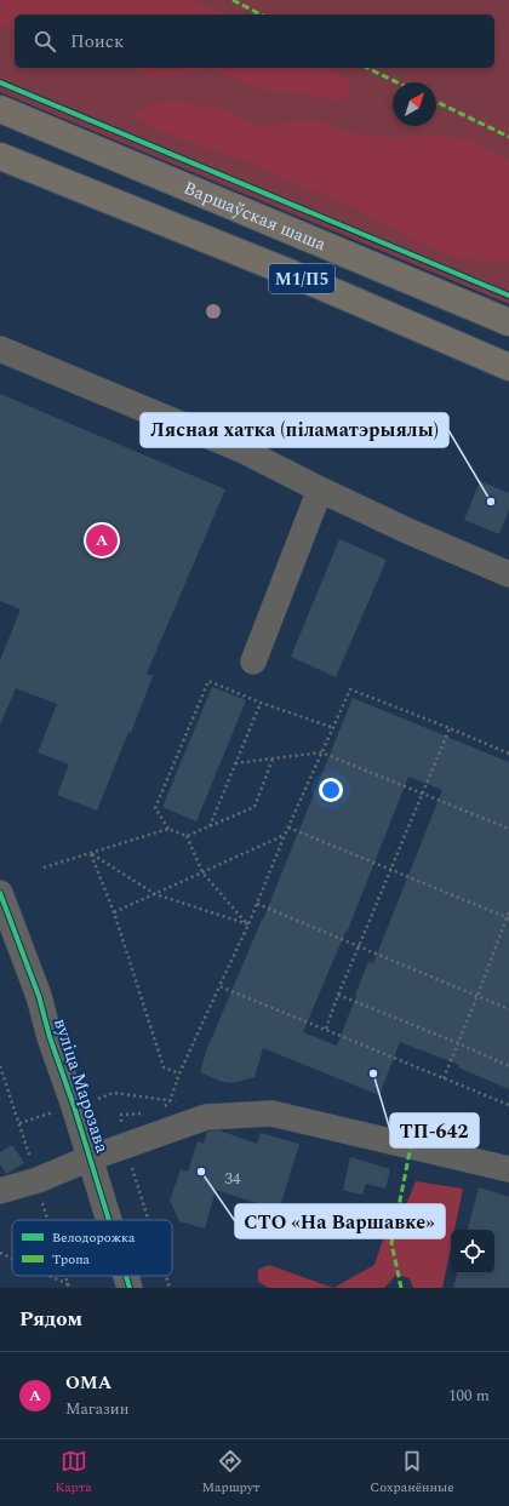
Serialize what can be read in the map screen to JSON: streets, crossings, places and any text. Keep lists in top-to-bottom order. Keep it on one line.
{"streets":{"highway":["Варшаўская шаша","М1/П5"],"street":["вуліца Марозава"]},"places":["Лясная хатка (піламатэрыялы)","ТП-642","СТО «На Варшавке»"],"house_numbers":["34"],"legend":["Велодорожка","Тропа"],"north":"top right","page":{"search":"Поиск","pins":"A","heading":"Рядом","list":[{"mark":"A","name":"ОМА","note":"Магазин","value":"100 m"}],"nav":["Карта","Маршрут","Сохранённые"]}}
